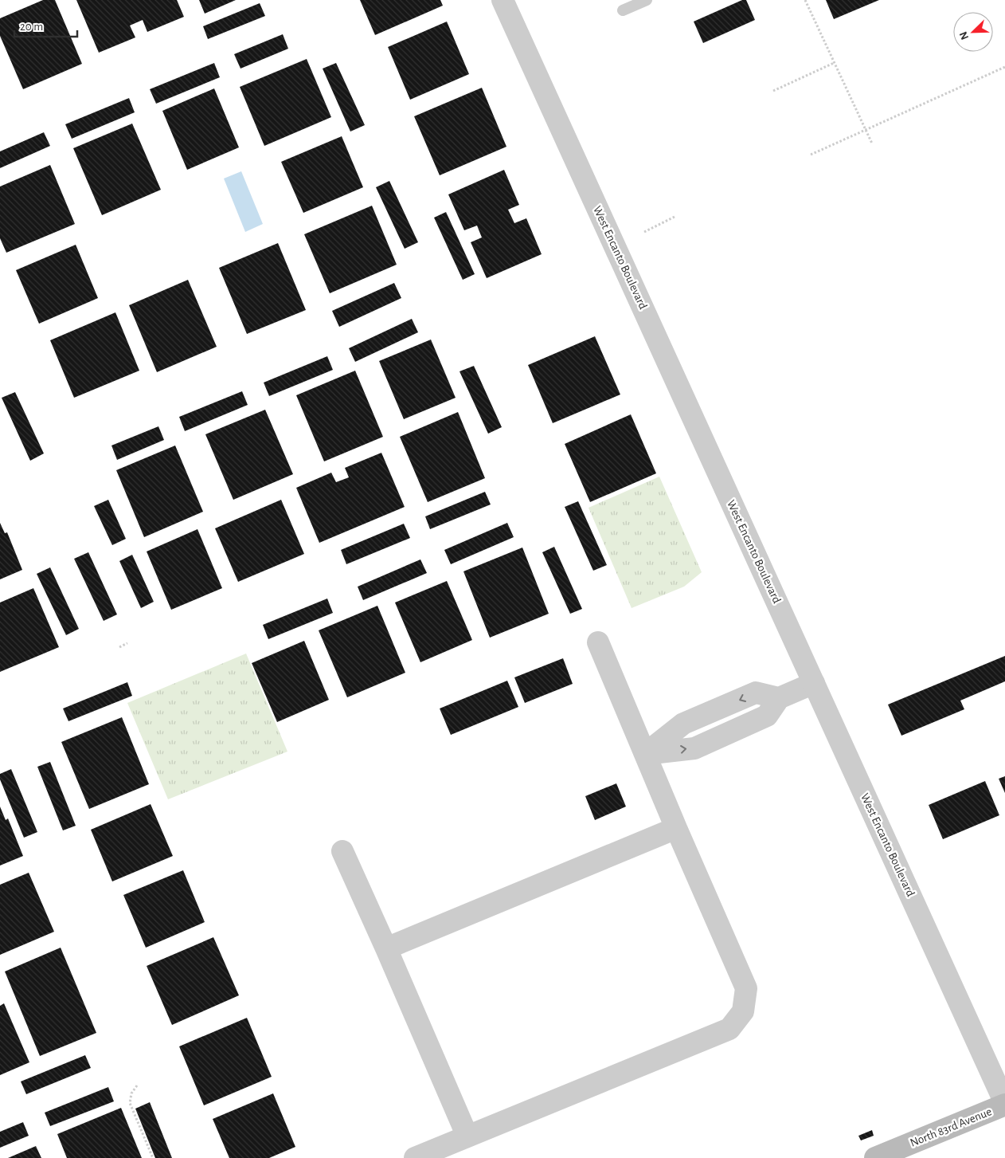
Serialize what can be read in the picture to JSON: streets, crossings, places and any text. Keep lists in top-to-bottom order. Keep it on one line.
{"streets":{"main road":["North 83rd Avenue"],"street":["West Encanto Boulevard"]},"crossings":[["West Encanto Boulevard","North 83rd Avenue"]],"scale_bar":"20 m","north":"bottom left"}
